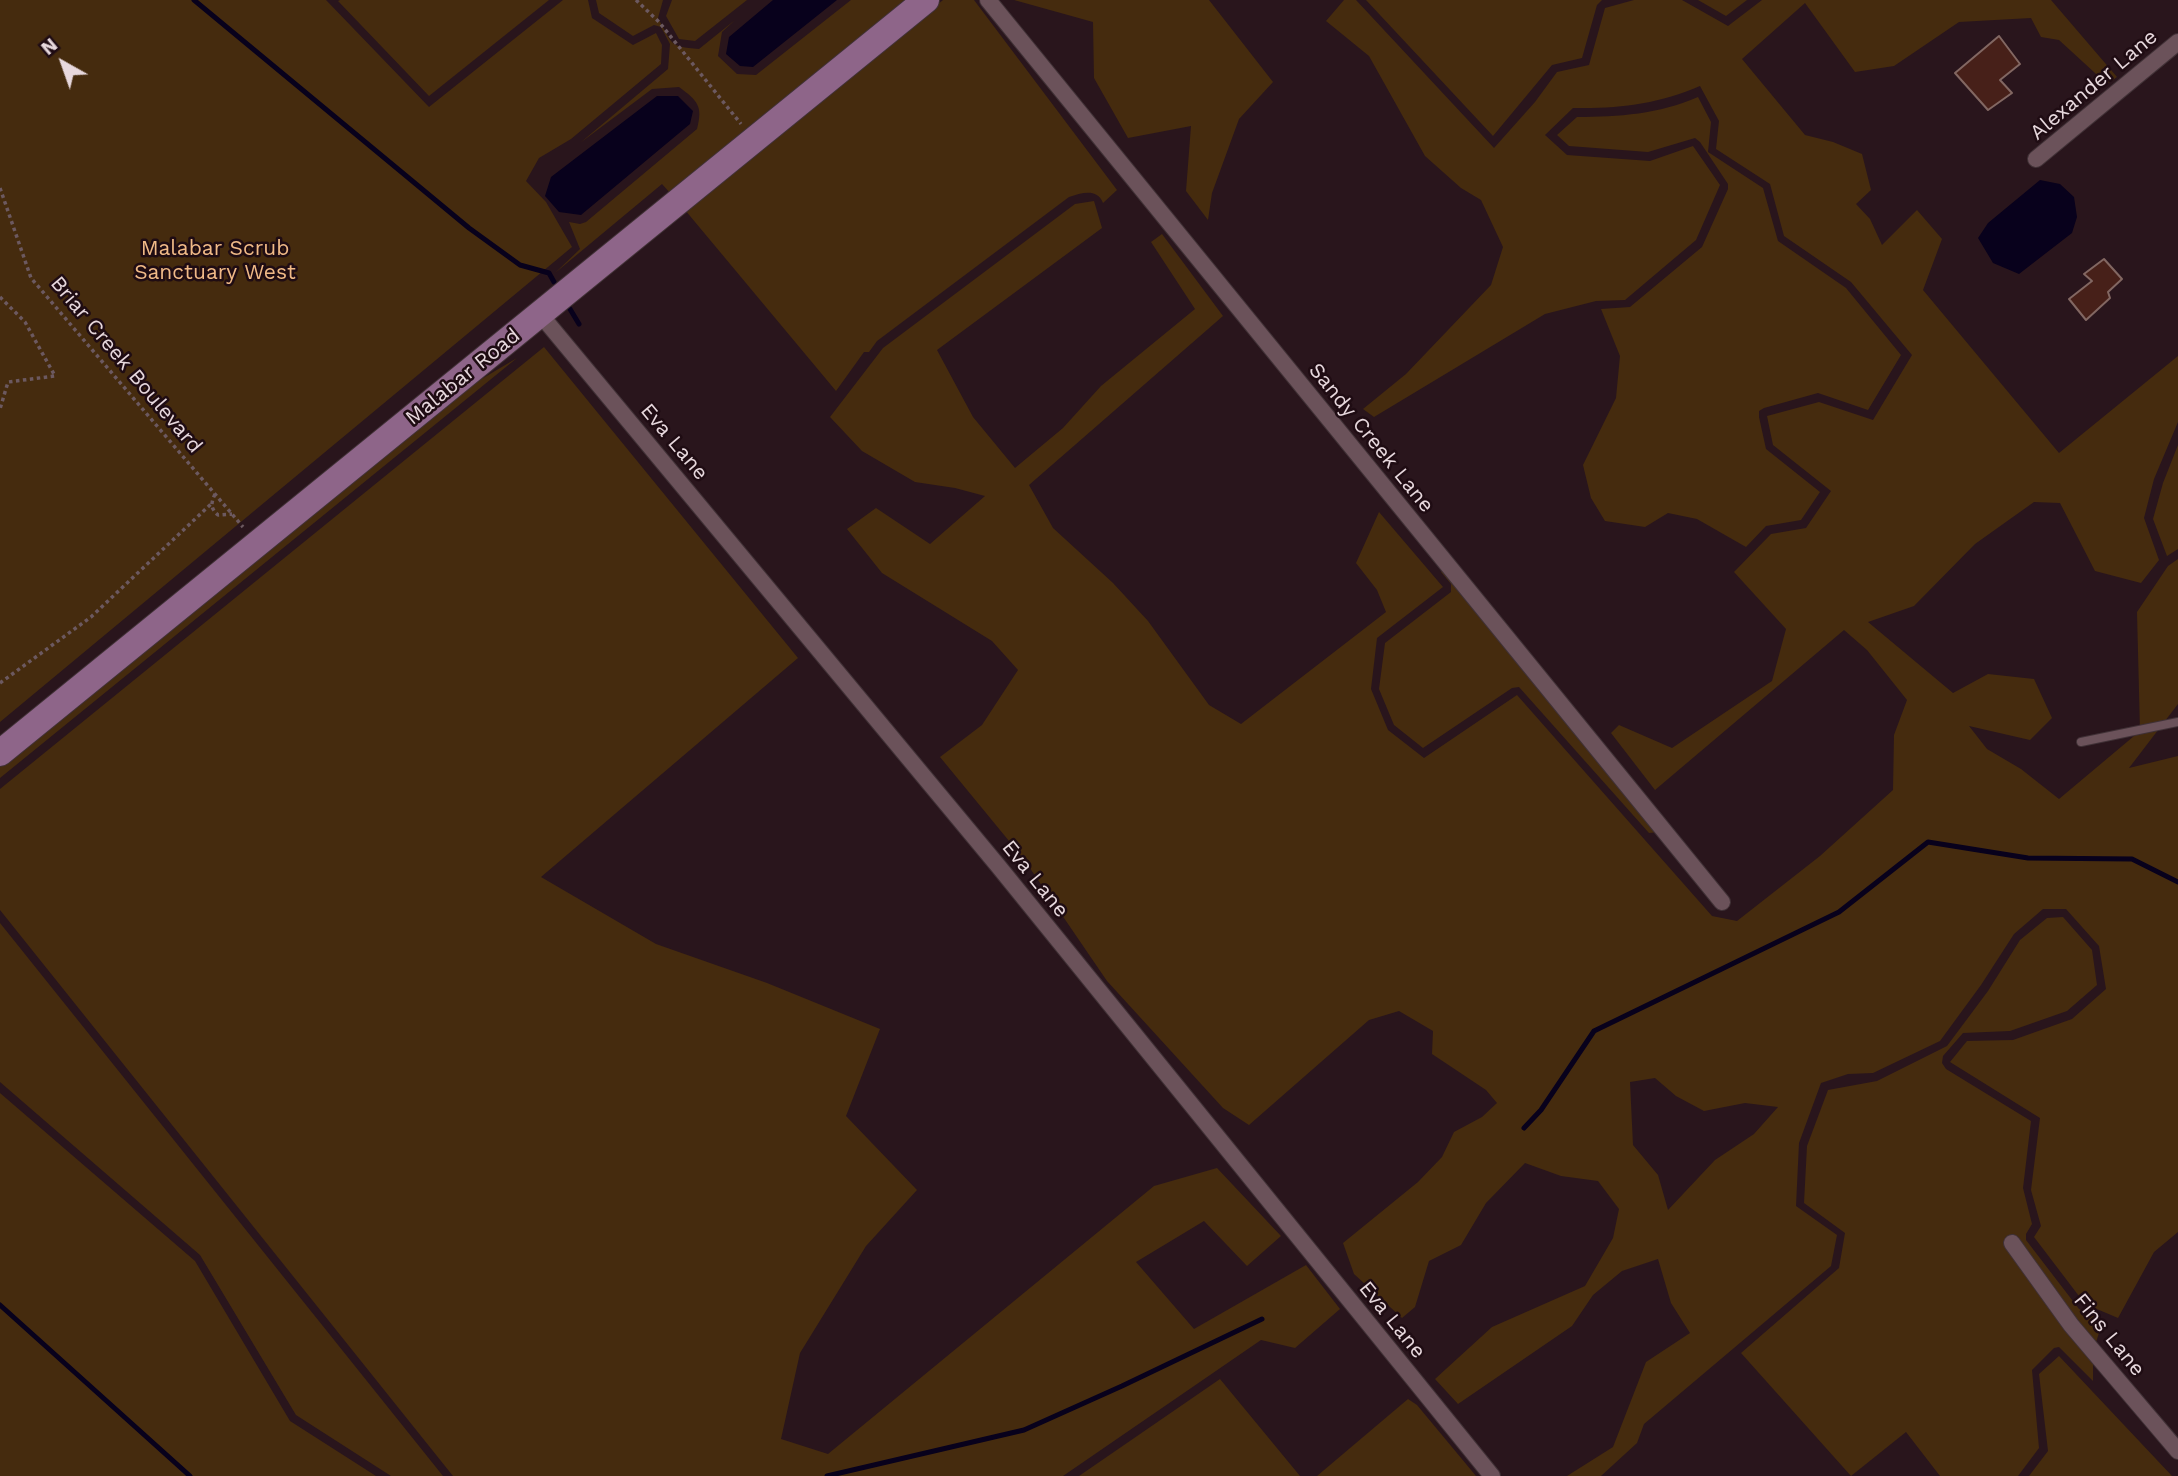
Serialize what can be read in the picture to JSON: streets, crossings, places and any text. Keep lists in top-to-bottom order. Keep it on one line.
{"streets":{"main road":["Malabar Road"],"street":["Alexander Lane","Sandy Creek Lane","Eva Lane","Fins Lane"],"path":["Briar Creek Boulevard"]},"crossings":[["Briar Creek Boulevard","Malabar Road"],["Malabar Road","Eva Lane"]],"parks":["Malabar Scrub Sanctuary West"],"north":"top left"}
